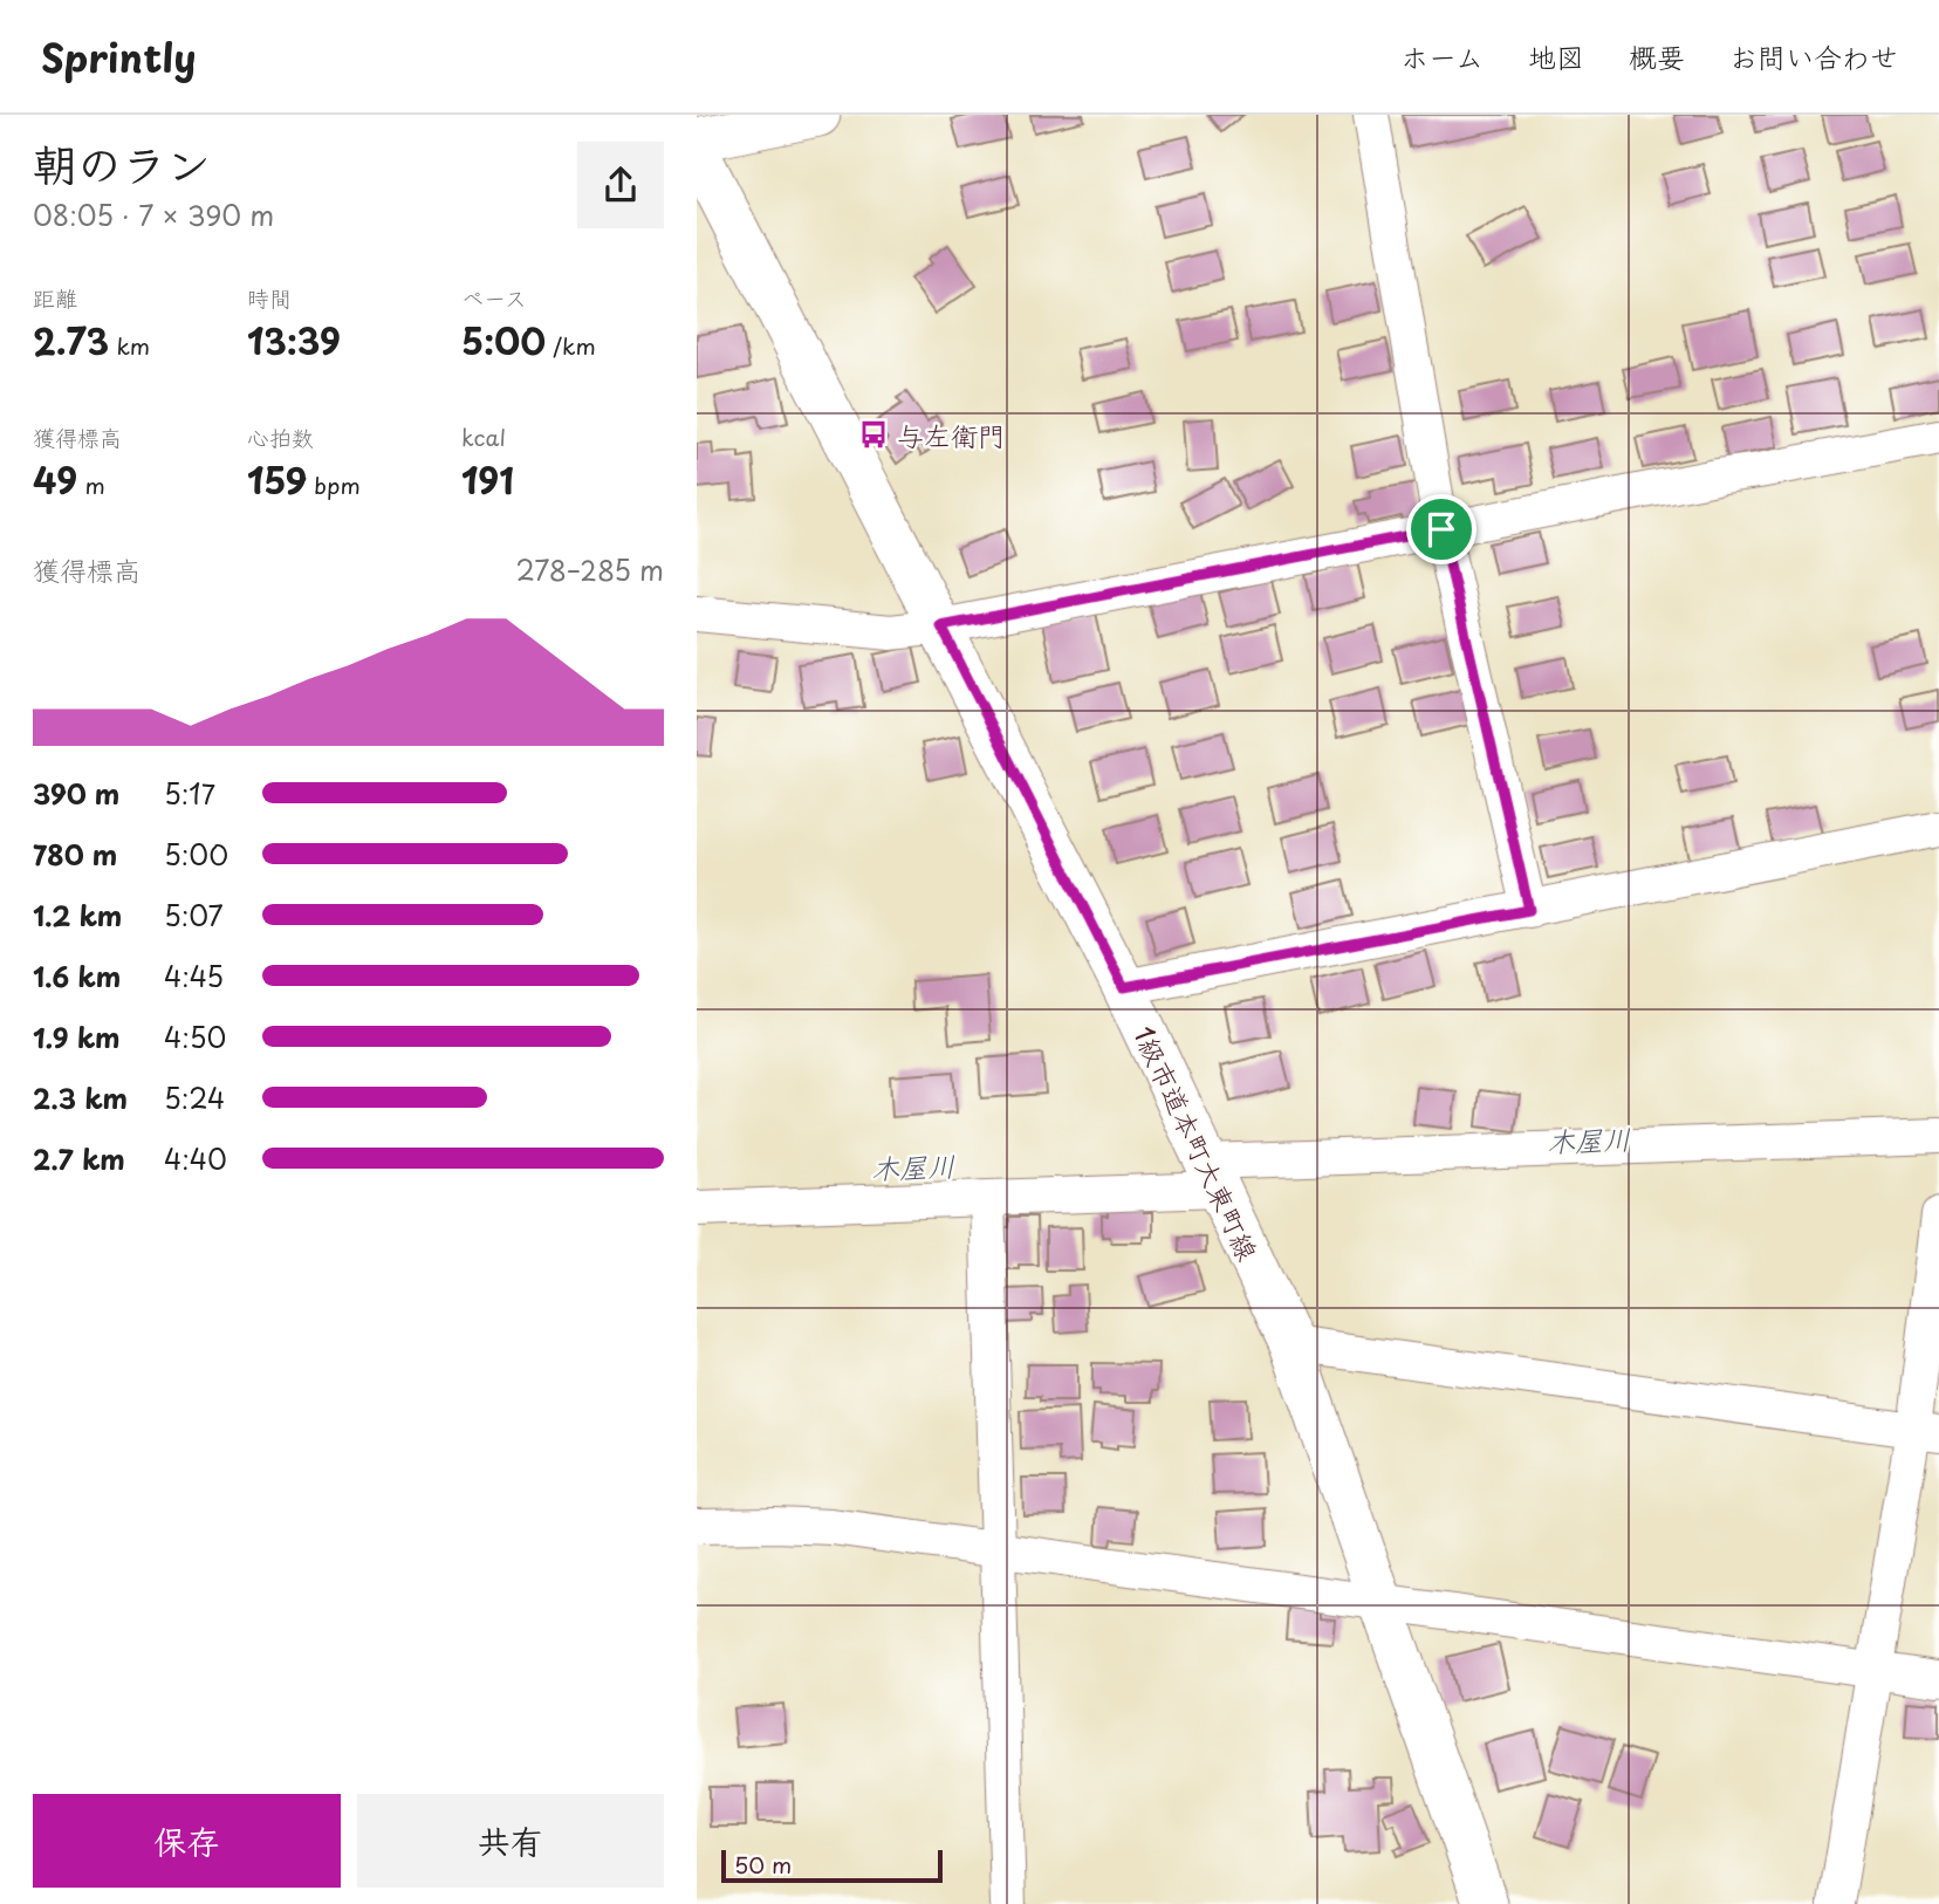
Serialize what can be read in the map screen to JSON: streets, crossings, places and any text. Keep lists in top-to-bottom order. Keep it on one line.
{"streets":{"street":["1級市道本町大東町線"]},"water":["木屋川"],"places":{"bus stop":["与左衛門"]},"scale_bar":"50 m","page":{"header":"Sprintly","nav":["ホーム","地図","概要","お問い合わせ"],"heading":["朝のラン","08:05 · 7 × 390 m"],"stats":[["距離","2.73 km"],["時間","13:39"],["ペース","5:00 /km"],["獲得標高","49 m"],["心拍数","159 bpm"],["kcal","191"]],"chart":["獲得標高","278–285 m"],"list":[{"name":"390 m","note":"5:17"},{"name":"780 m","note":"5:00"},{"name":"1.2 km","note":"5:07"},{"name":"1.6 km","note":"4:45"},{"name":"1.9 km","note":"4:50"},{"name":"2.3 km","note":"5:24"},{"name":"2.7 km","note":"4:40"}],"buttons":["保存","共有"],"scale":"50 m"}}
